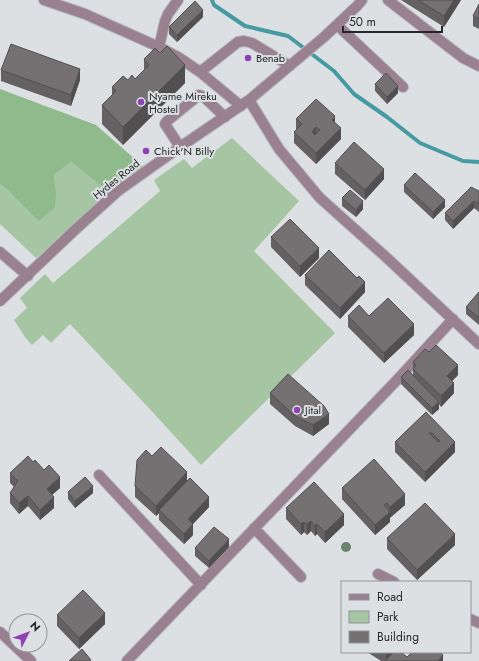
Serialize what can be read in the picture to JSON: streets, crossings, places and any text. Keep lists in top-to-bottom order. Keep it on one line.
{"streets":{"street":["Hydes Road"]},"places":["Benab","Nyame Mireku Hostel","Chick'N Billy","Jital"],"legend":["Road","Park","Building"],"scale_bar":"50 m","north":"top right"}
